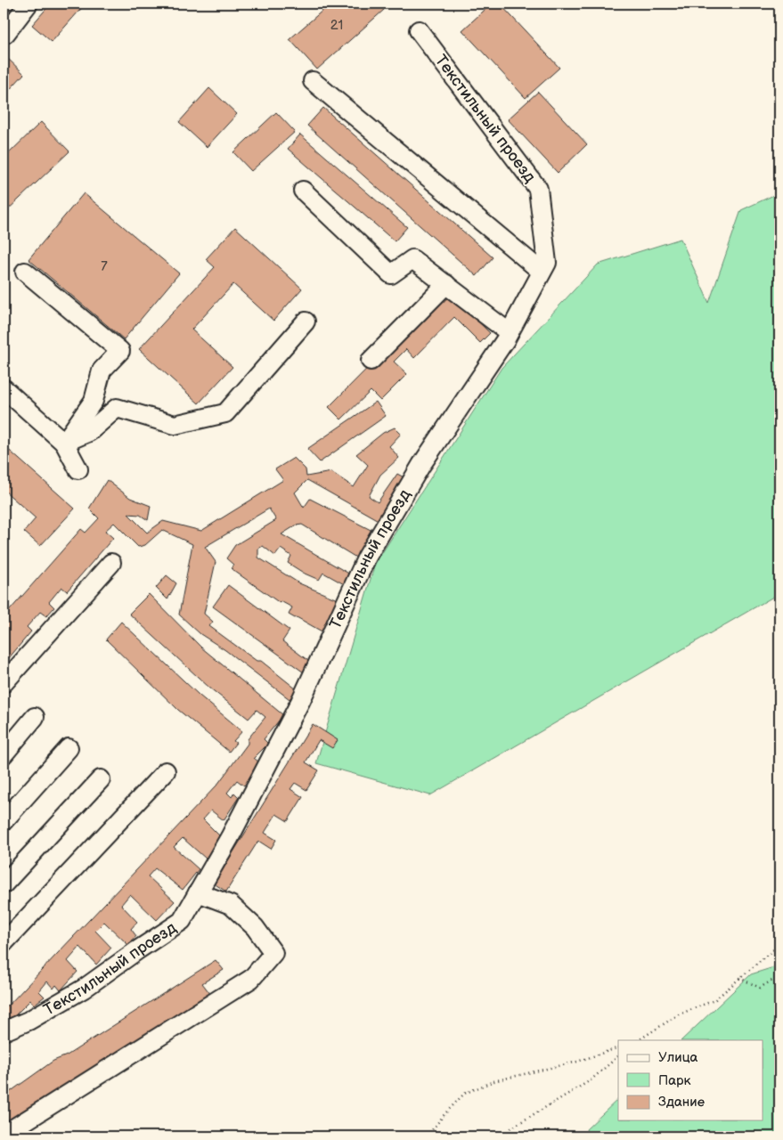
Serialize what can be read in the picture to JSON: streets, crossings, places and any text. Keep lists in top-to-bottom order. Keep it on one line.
{"streets":{"street":["Текстильный проезд"]},"house_numbers":["21","7"],"legend":["Улица","Парк","Здание"]}
